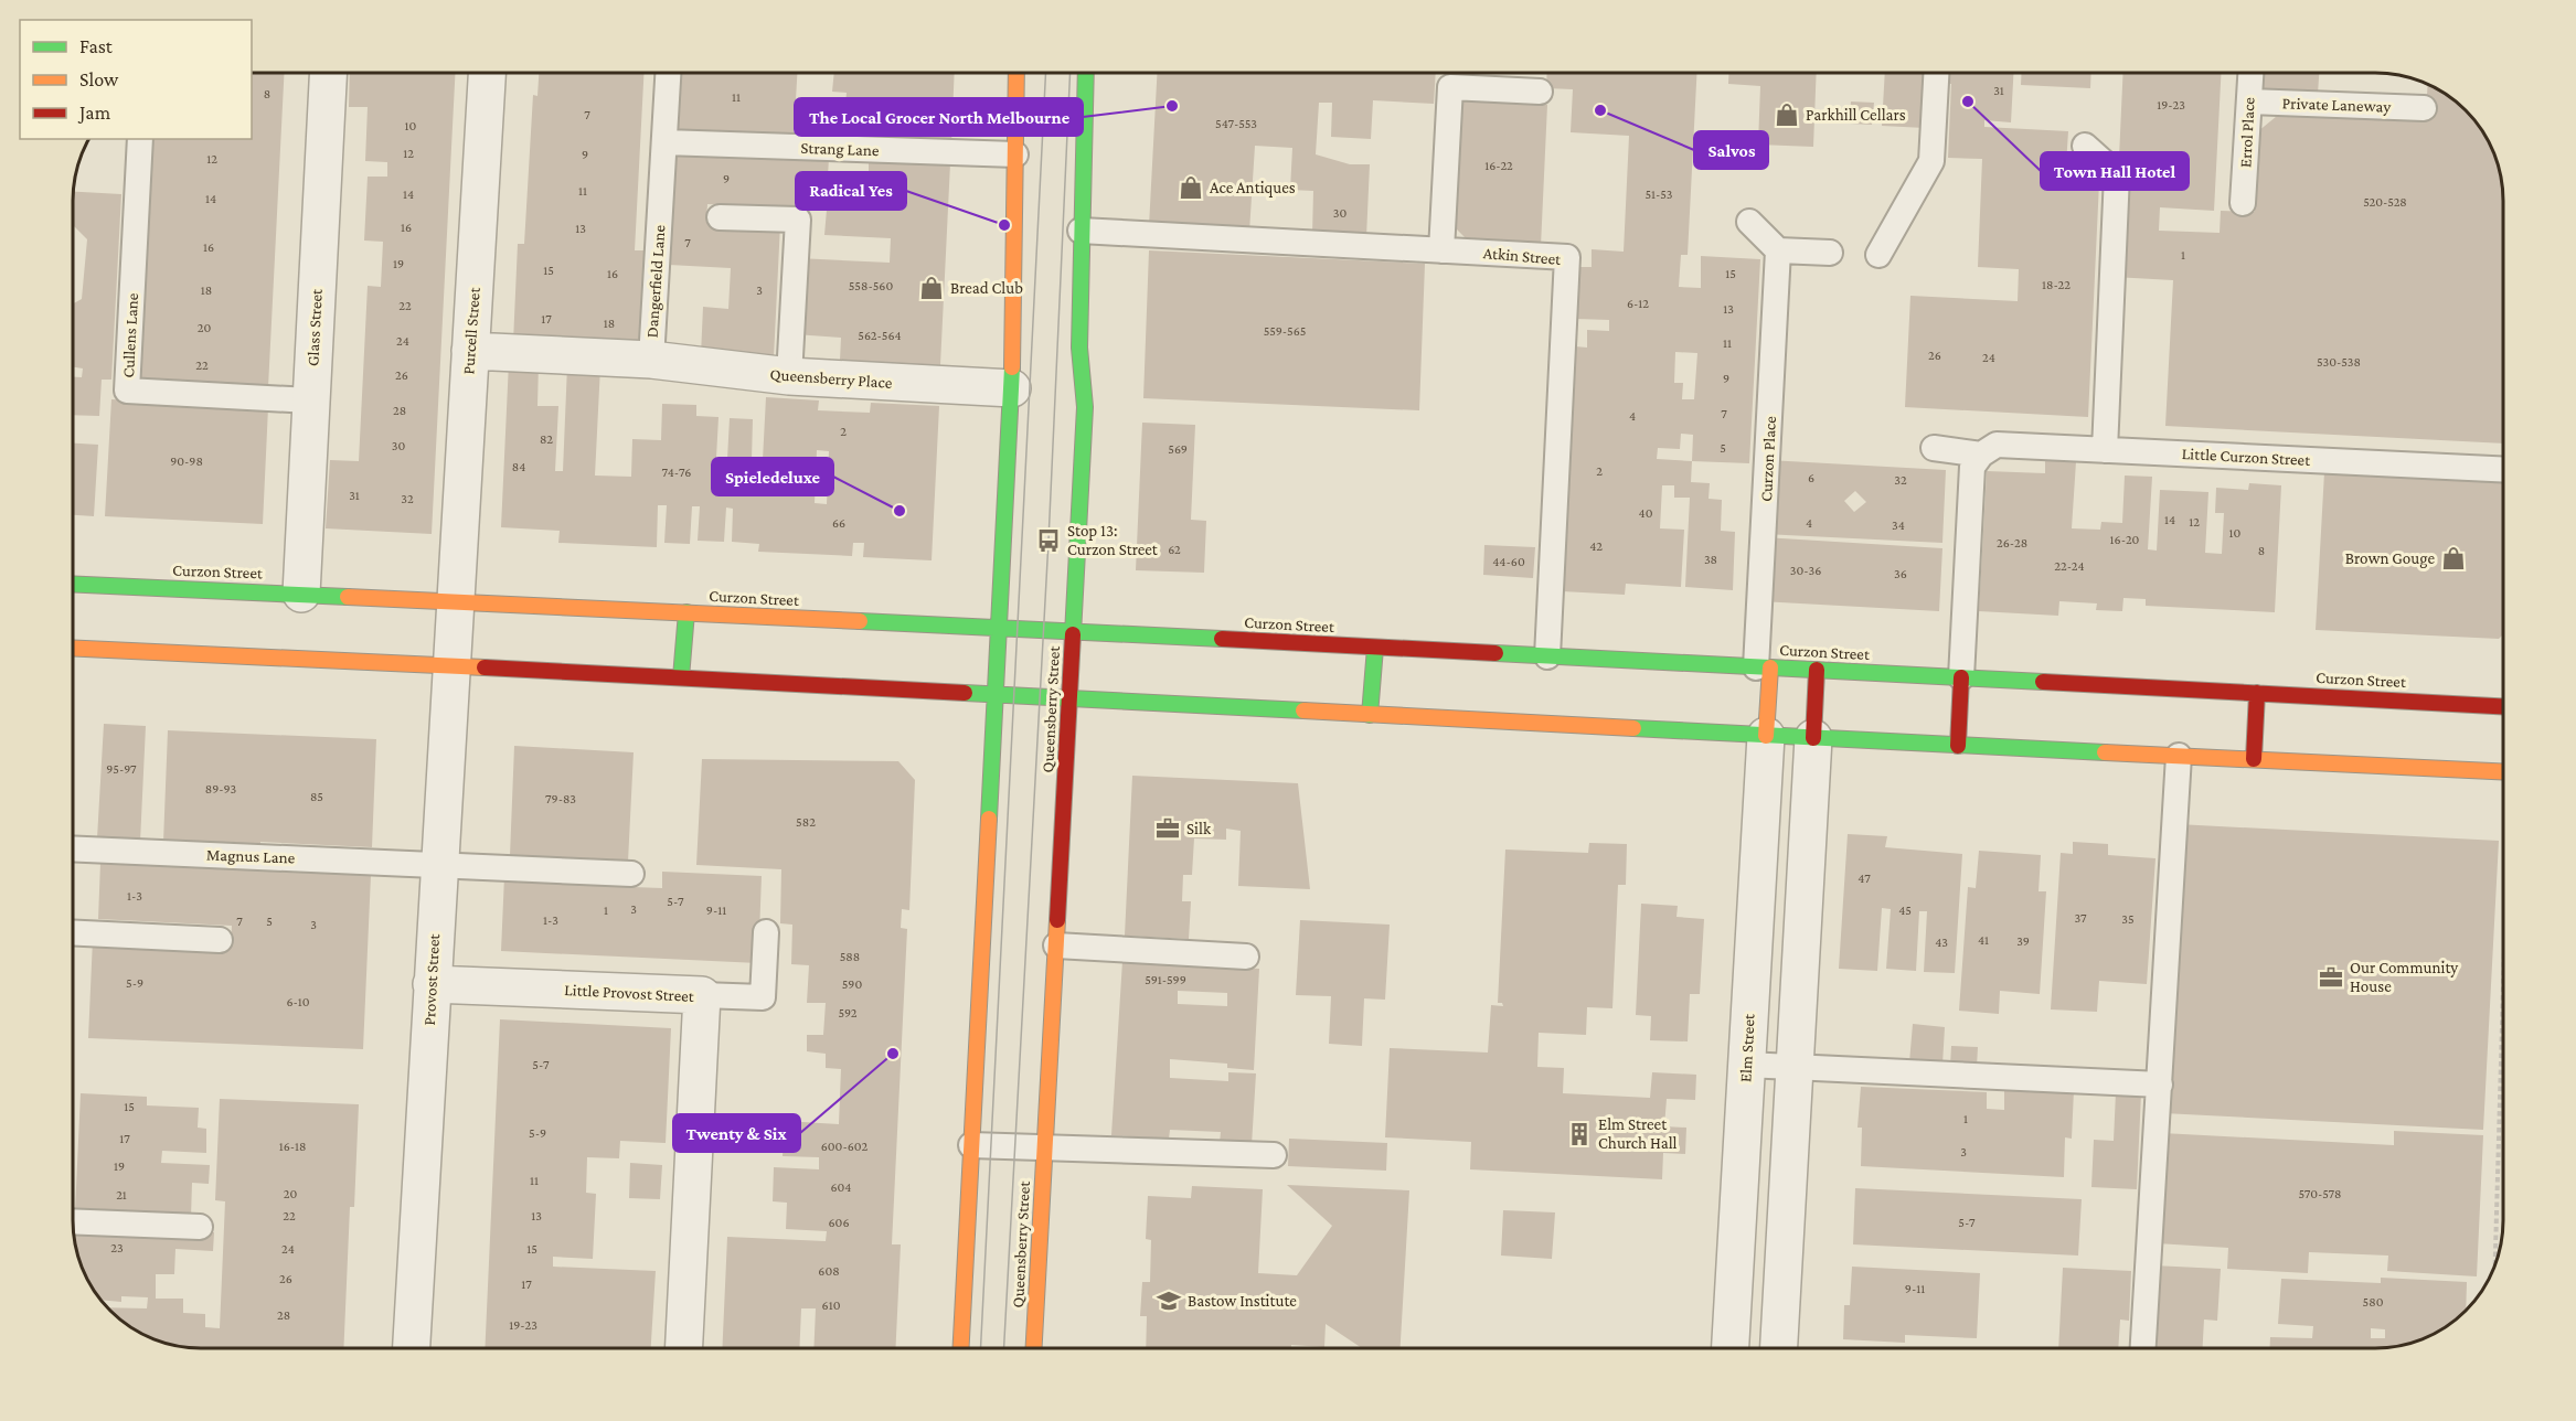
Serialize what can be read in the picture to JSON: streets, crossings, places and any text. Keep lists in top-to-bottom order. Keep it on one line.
{"streets":{"main road":["Curzon Street","Queensberry Street"],"street":["Dangerfield Lane","Glass Street","Purcell Street","Queensberry Place","Provost Street","Little Provost Street","Elm Street"],"lane":["Private Laneway","Errol Place","Strang Lane","Atkin Street","Cullens Lane","Little Curzon Street","Curzon Place","Magnus Lane"]},"crossings":[["Private Laneway","Errol Place"],["Strang Lane","Dangerfield Lane"],["Atkin Street","Curzon Street"],["Atkin Street","Queensberry Street"],["Dangerfield Lane","Purcell Street"],["Dangerfield Lane","Queensberry Place"],["Glass Street","Cullens Lane"],["Glass Street","Curzon Street"],["Purcell Street","Curzon Street"],["Purcell Street","Provost Street"],["Curzon Place","Curzon Street"],["Curzon Street","Queensberry Street"],["Curzon Street","Provost Street"],["Magnus Lane","Provost Street"],["Provost Street","Little Provost Street"]],"places":{"other":["Town Hall Hotel","The Local Grocer North Melbourne","Salvos","Radical Yes","Spieledeluxe","Twenty & Six"],"shop":["Parkhill Cellars","Ace Antiques","Bread Club","Brown Gouge"],"bus stop":["Stop 13: Curzon Street"],"office":["Silk","Our Community House"],"building":["Elm Street Church Hall"],"school or university":["Bastow Institute"]},"house_numbers":["31","8","11","19-23","7","547-553","10","12","9","12","16-22","9","11","14","51-53","14","520-528","30","16","13","7","16","1","19","15","16","15","18-22","558-560","18","3","6-12","22","13","17","18","20","559-565","562-564","24","11","26","24","530-538","22","26","9","28","7","4","2","82","30","5","569","90-98","84","2","74-76","6","32","31","32","40","14","12","66","4","34","10","16-20","26-28","42","62","8","38","44-60","22-24","30-36","36","95-97","89-93","85","79-83","582","47","1-3","5-7","3","1","9-11","45","37","35","1-3","7","5","3","41","39","43","588","591-599","5-9","590","6-10","592","5-7","15","1","5-9","17","16-18","600-602","3","19","11","604","20","570-578","21","22","13","606","5-7","23","24","15","608","26","17","9-11","580","610","28","19-23"],"legend":["Fast","Slow","Jam"]}
